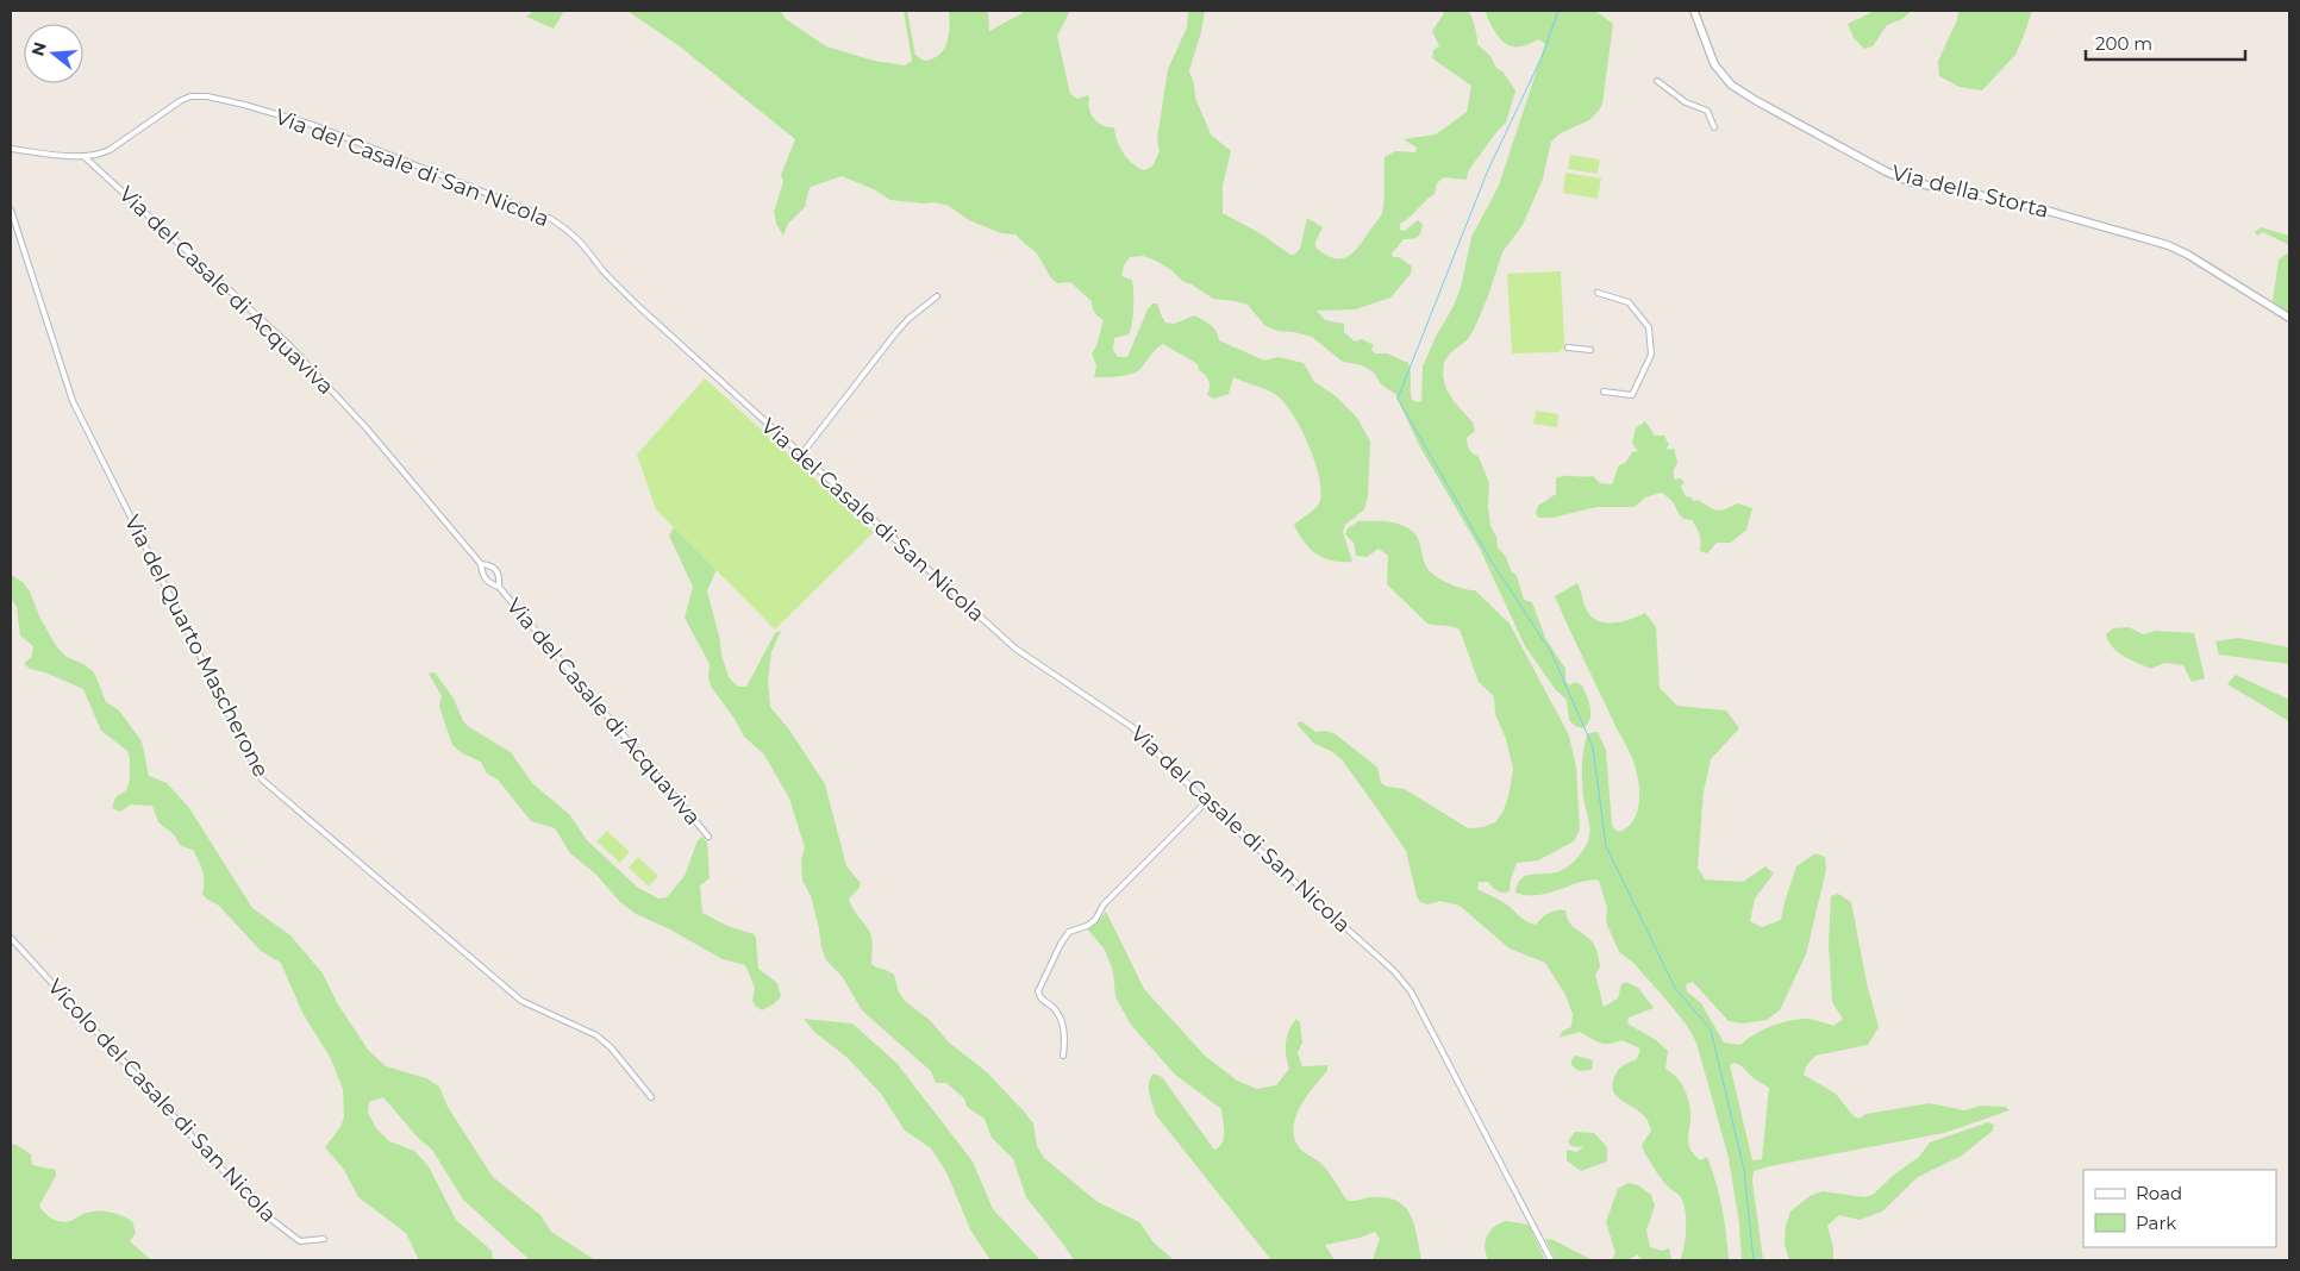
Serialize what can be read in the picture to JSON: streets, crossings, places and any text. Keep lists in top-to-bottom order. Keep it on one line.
{"streets":{"main road":["Via della Storta"],"street":["Via del Casale di San Nicola","Via del Casale di Acquaviva","Via del Quarto Mascherone","Vicolo del Casale di San Nicola"]},"crossings":[["Via del Casale di San Nicola","Via del Casale di Acquaviva"]],"legend":["Road","Park"],"scale_bar":"200 m","north":"left"}
